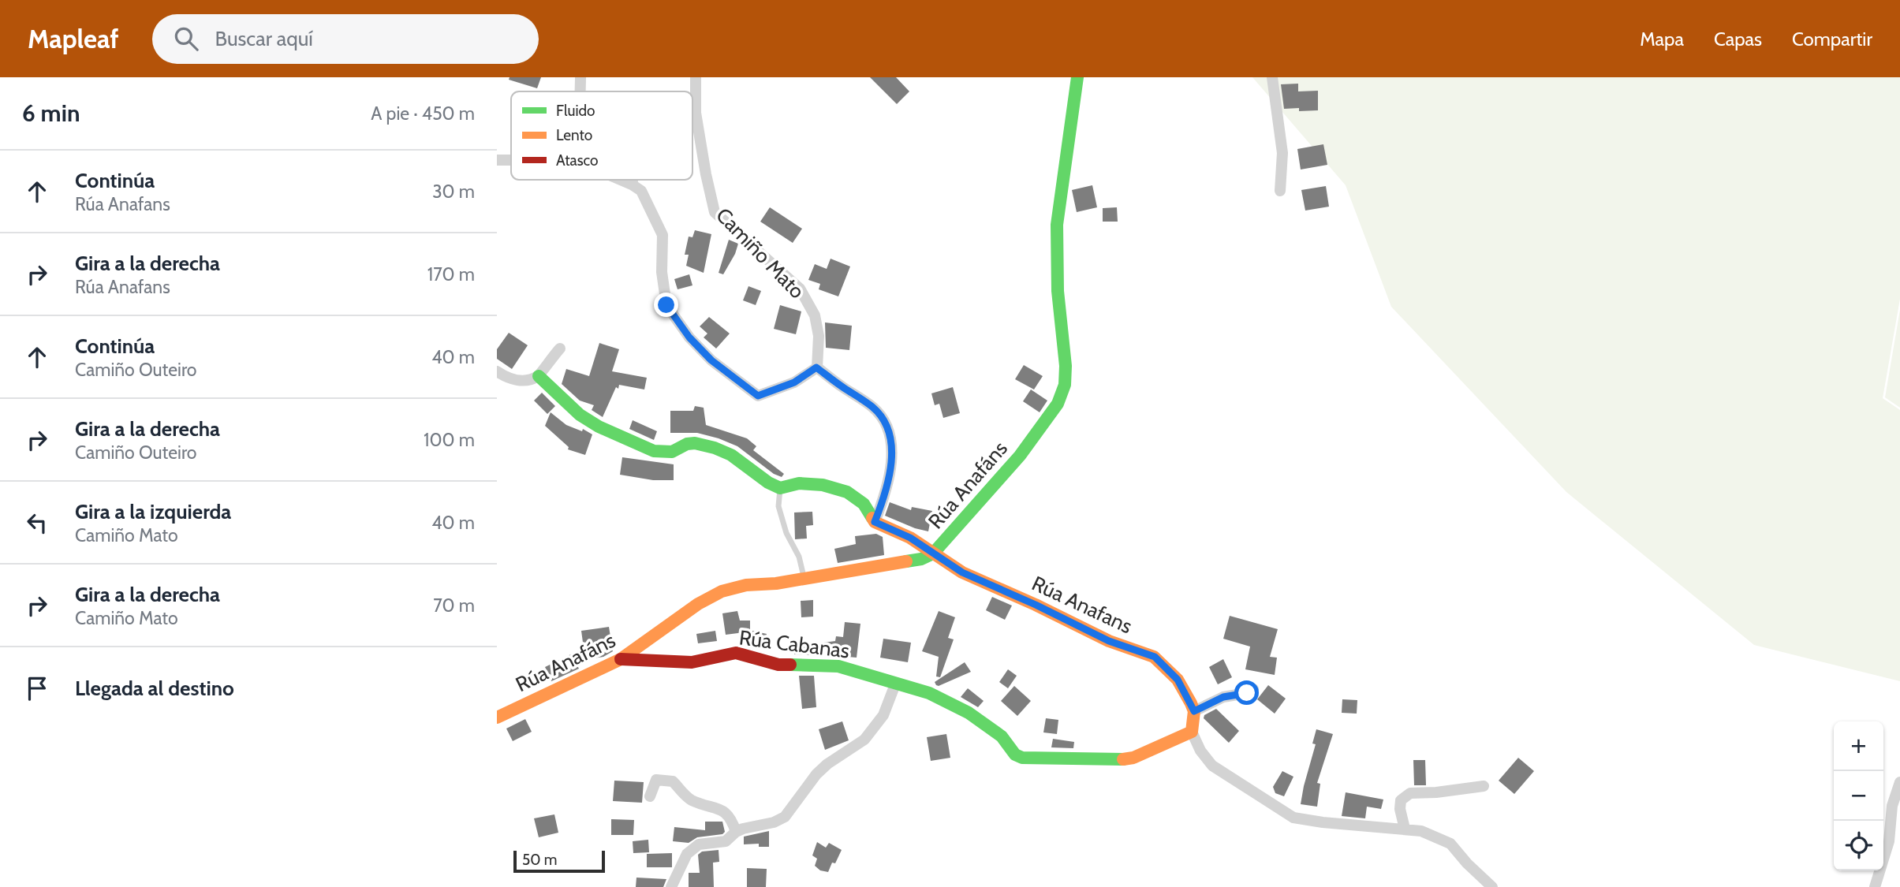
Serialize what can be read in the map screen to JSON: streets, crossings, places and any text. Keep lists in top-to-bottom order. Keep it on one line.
{"streets":{"street":["Camiño Mato","Rúa Anafáns","Rúa Anafans","Rúa Cabanas"]},"crossings":[["Rúa Anafáns","Rúa Anafans"],["Rúa Anafáns","Rúa Cabanas"]],"legend":["Fluido","Lento","Atasco"],"scale_bar":"50 m","page":{"header":"Mapleaf","search":"Buscar aquí","nav":["Mapa","Capas","Compartir"],"heading":["6 min","A pie · 450 m"],"list":[["Continúa","Rúa Anafans","30 m"],["Gira a la derecha","Rúa Anafans","170 m"],["Continúa","Camiño Outeiro","40 m"],["Gira a la derecha","Camiño Outeiro","100 m"],["Gira a la izquierda","Camiño Mato","40 m"],["Gira a la derecha","Camiño Mato","70 m"],"Llegada al destino"],"map_buttons":["+","−"],"scale":"50 m"}}
